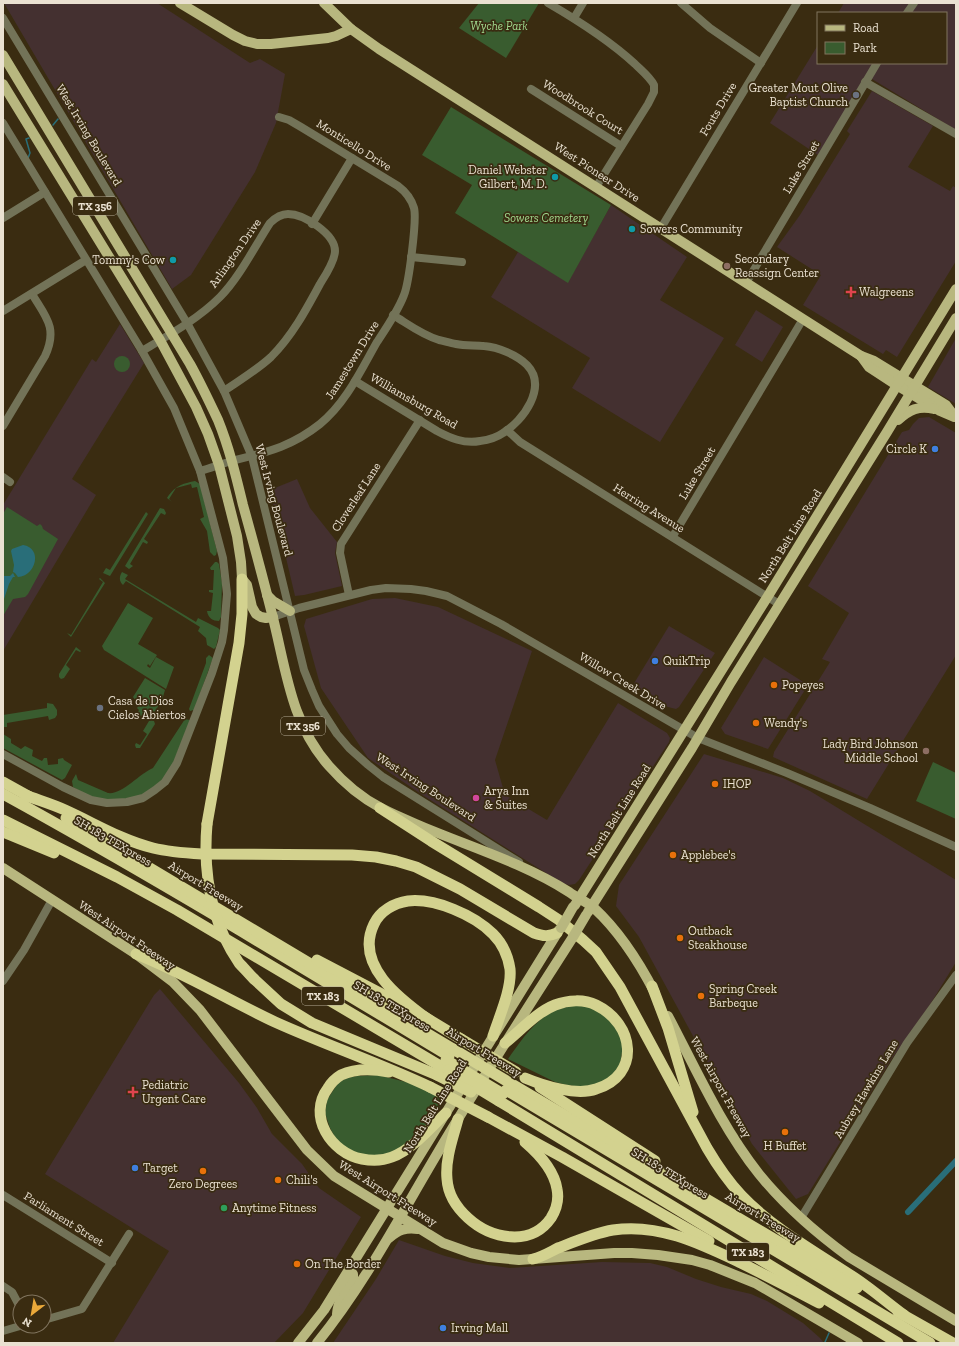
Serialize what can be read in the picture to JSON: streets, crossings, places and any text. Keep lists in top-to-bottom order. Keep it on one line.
{"streets":{"highway":["SH 183 TEXpress","Airport Freeway","TX 183"],"main road":["West Irving Boulevard","West Pioneer Drive","TX 356","North Belt Line Road","West Airport Freeway"],"street":["Woodbrook Court","Fouts Drive","Monticello Drive","Luke Street","Arlington Drive","Jamestown Drive","Williamsburg Road","Cloverleaf Lane","Herring Avenue","Willow Creek Drive","Aubrey Hawkins Lane","Parliament Street"]},"crossings":[["Fouts Drive","West Pioneer Drive"],["West Irving Boulevard","Arlington Drive"],["West Irving Boulevard","Jamestown Drive"],["West Irving Boulevard","North Belt Line Road"],["West Irving Boulevard","Willow Creek Drive"],["West Irving Boulevard","West Airport Freeway"],["Monticello Drive","Jamestown Drive"],["Luke Street","West Pioneer Drive"],["Luke Street","Herring Avenue"],["West Pioneer Drive","North Belt Line Road"],["TX 356","Arlington Drive"],["TX 356","Jamestown Drive"],["TX 356","Willow Creek Drive"],["Jamestown Drive","Williamsburg Road"],["Williamsburg Road","Cloverleaf Lane"],["Williamsburg Road","Herring Avenue"],["Cloverleaf Lane","Willow Creek Drive"],["Herring Avenue","North Belt Line Road"],["North Belt Line Road","Willow Creek Drive"],["North Belt Line Road","West Airport Freeway"],["SH 183 TEXpress","Airport Freeway"],["West Airport Freeway","Aubrey Hawkins Lane"]],"parks":["Wyche Park","Sowers Cemetery"],"places":{"other":["Greater Mout Olive Baptist Church","Daniel Webster Gilbert, M. D.","Sowers Community","Tommy's Cow","Secondary Reassign Center","Circle K","QuikTrip","Popeyes","Casa de Dios Cielos Abiertos","Wendy's","Lady Bird Johnson Middle School","IHOP","Arya Inn & Suites","Applebee's","Outback Steakhouse","Spring Creek Barbeque","H Buffet","Target","Zero Degrees","Chili's","Anytime Fitness","On The Border","Irving Mall"],"health":["Walgreens","Pediatric Urgent Care"]},"legend":["Road","Park"],"north":"bottom left"}
